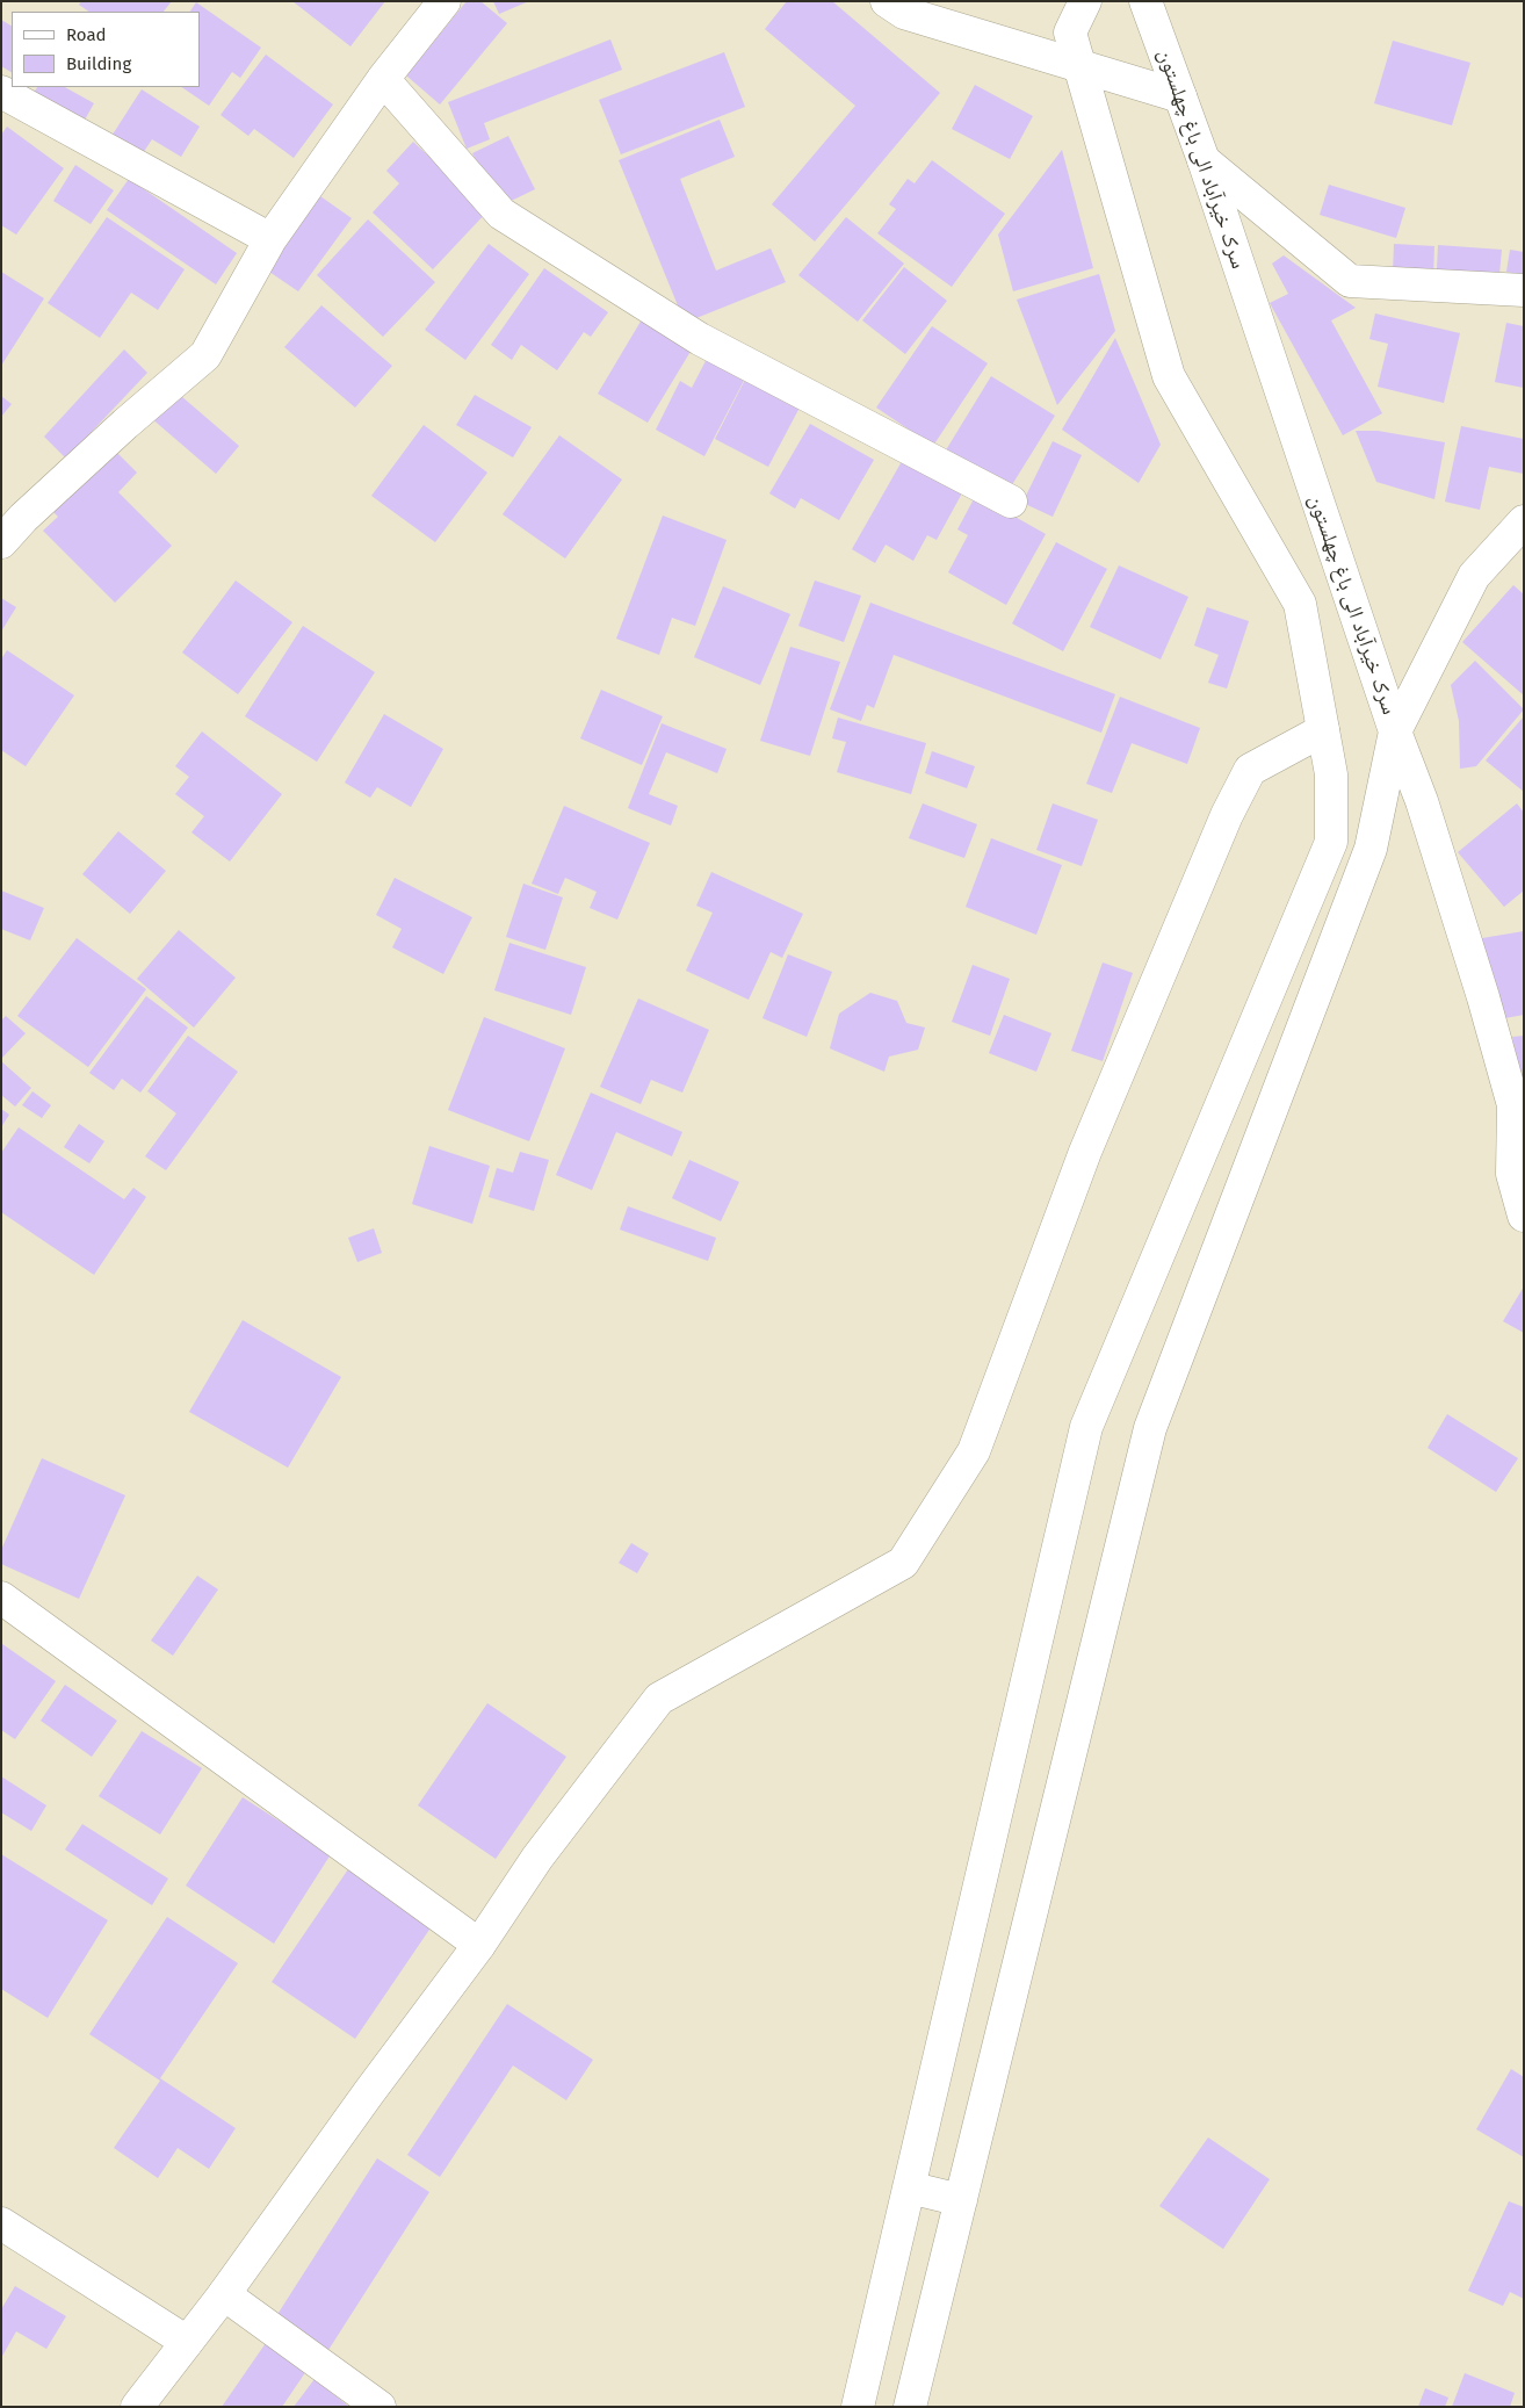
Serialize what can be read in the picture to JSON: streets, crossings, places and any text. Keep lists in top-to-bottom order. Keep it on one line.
{"streets":{"street":["سرک خیرآباد الی باغ چهلستون"]},"legend":["Road","Building"]}
